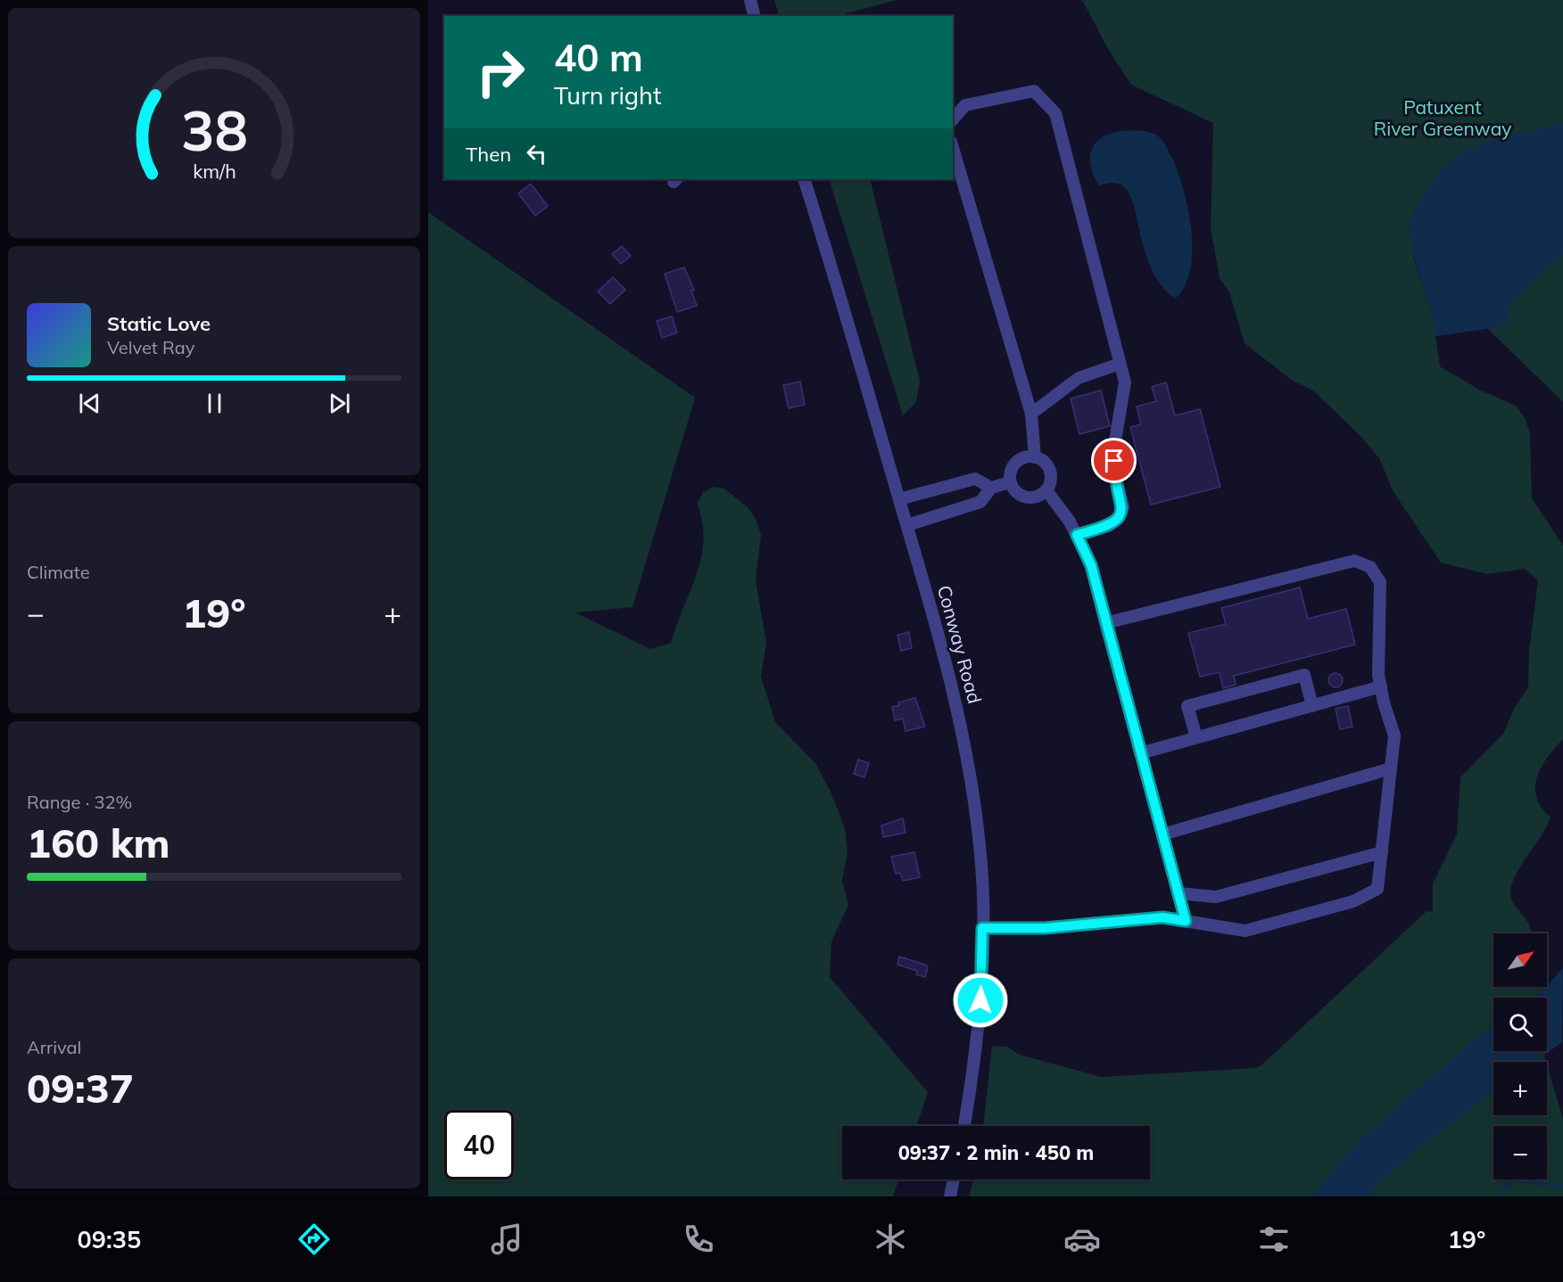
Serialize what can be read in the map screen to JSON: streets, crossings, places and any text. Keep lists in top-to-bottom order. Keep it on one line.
{"streets":{"street":["Conway Road"]},"parks":["Patuxent River Greenway"],"north":"top right","page":{"turn":["40 m","Turn right"],"then":"Then","song":["Static Love","Velvet Ray"],"tile":["Climate",["Range · 32%","160 km"],["Arrival","09:37"]],"heat":["−","19°","+"],"map_buttons":["+","−"],"limit":"40","trip":"09:37 · 2 min · 450 m","tabs":["09:35","19°"],"gauge":["38","km/h"]}}
